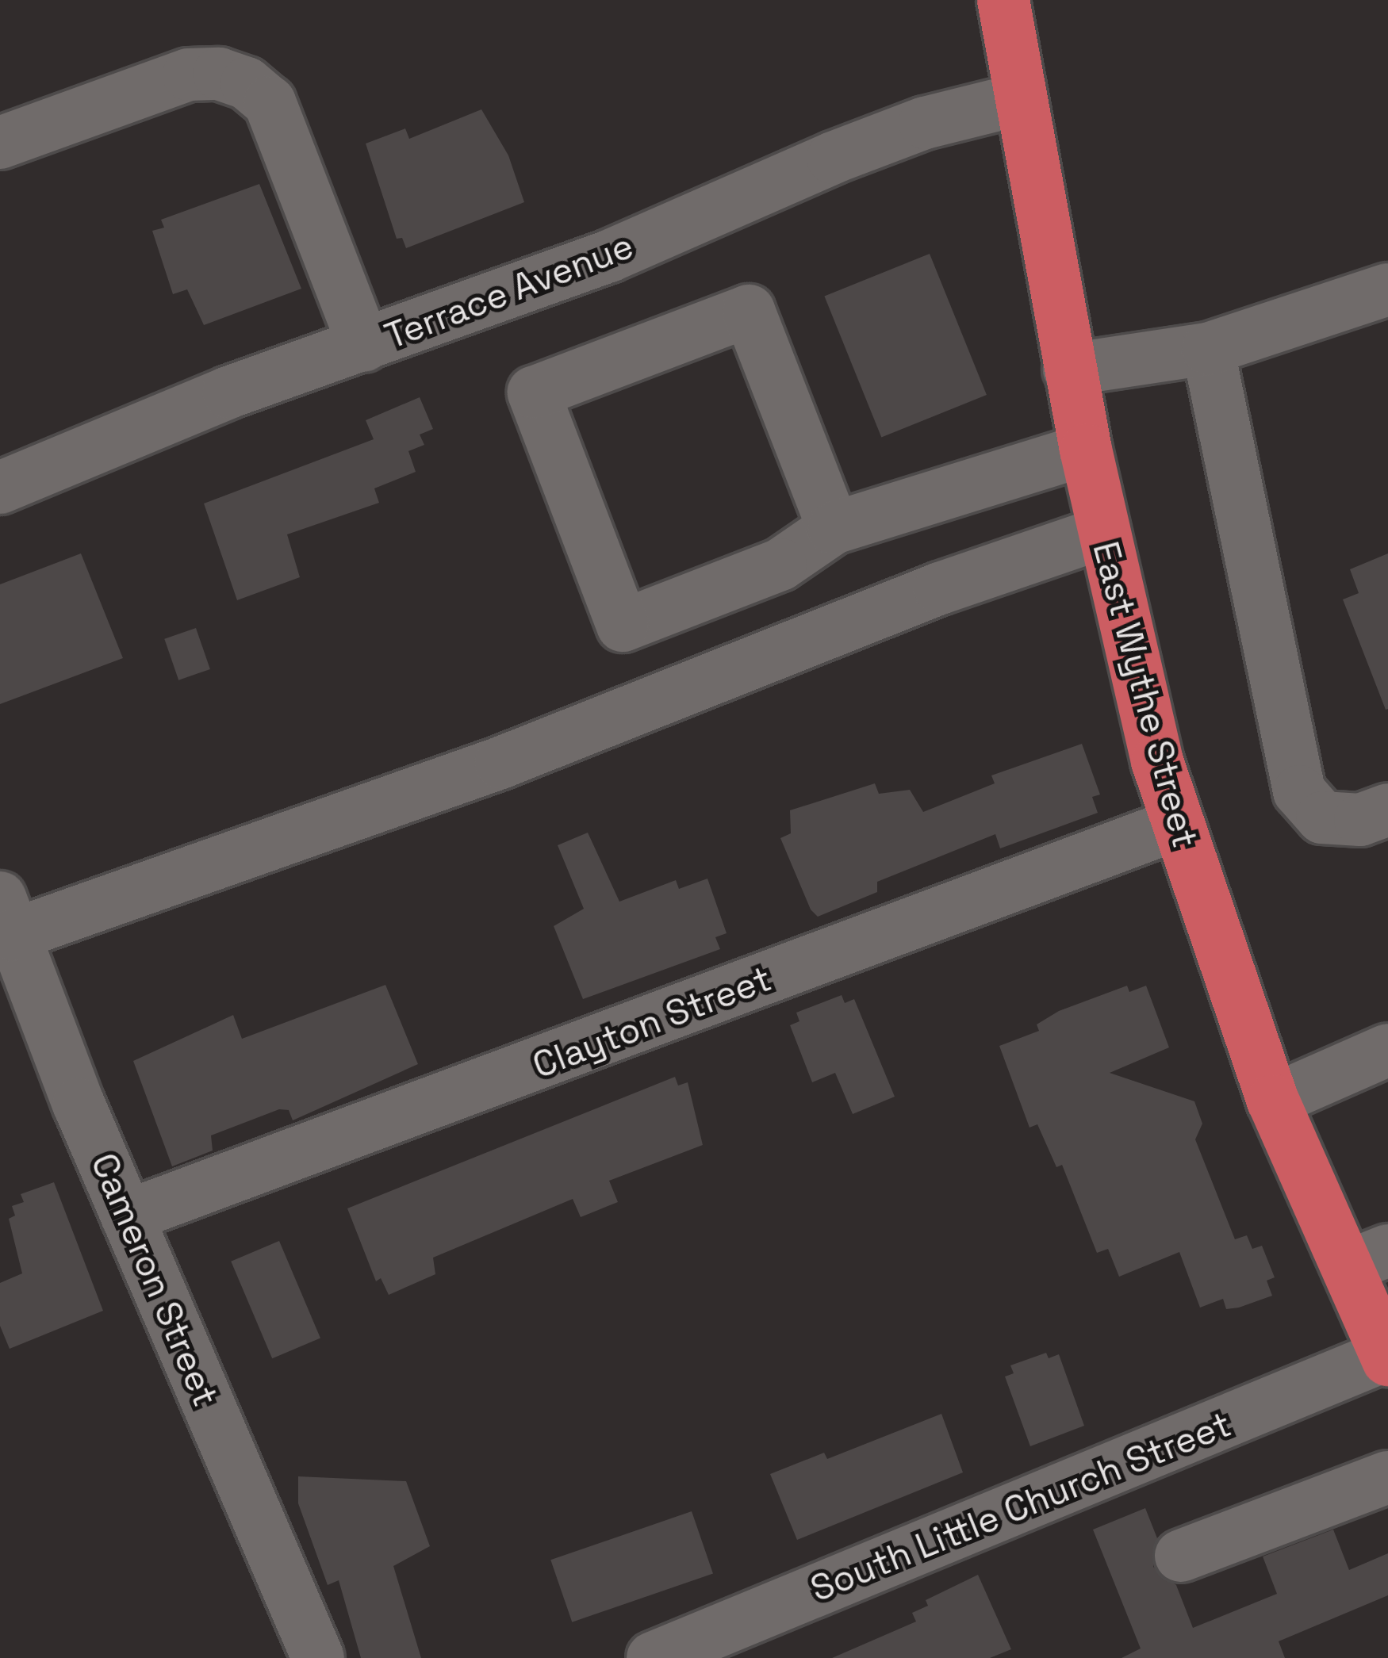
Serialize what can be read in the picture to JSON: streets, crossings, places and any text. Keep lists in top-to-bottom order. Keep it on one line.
{"streets":{"highway":["East Wythe Street"],"street":["Terrace Avenue","Clayton Street","Cameron Street","South Little Church Street"]},"crossings":[["Terrace Avenue","East Wythe Street"],["East Wythe Street","Clayton Street"],["East Wythe Street","South Little Church Street"],["Clayton Street","Cameron Street"]]}
